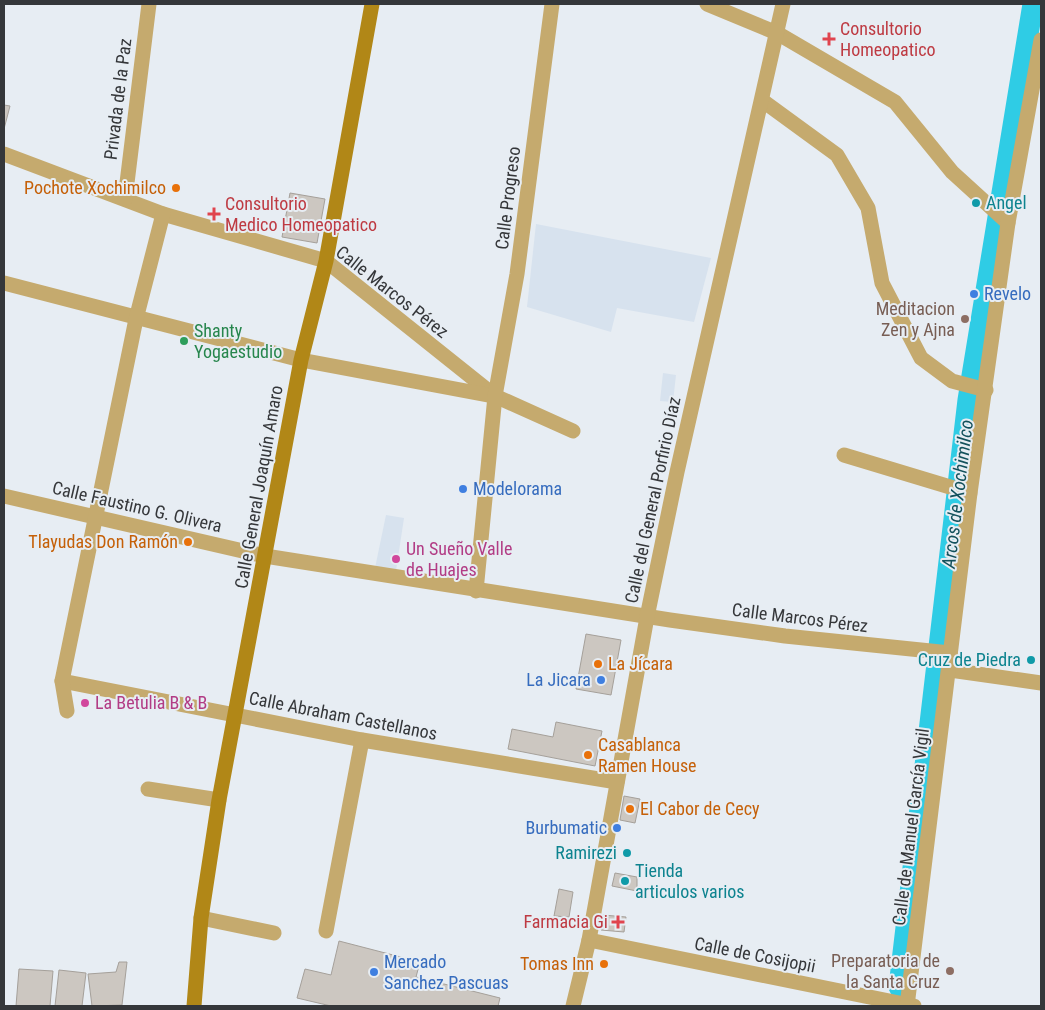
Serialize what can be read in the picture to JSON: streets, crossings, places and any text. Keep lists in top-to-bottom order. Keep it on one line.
{"streets":{"street":["Privada de la Paz","Calle Progreso","Calle Marcos Pérez","Calle General Joaquín Amaro","Calle del General Porfirio Díaz","Calle Faustino G. Olivera","Calle Abraham Castellanos","Calle de Manuel García Vigil","Calle de Cosijopii"]},"crossings":[["Privada de la Paz","Calle Marcos Pérez"],["Calle Progreso","Calle Marcos Pérez"],["Calle Progreso","Calle Faustino G. Olivera"],["Calle Marcos Pérez","Calle General Joaquín Amaro"],["Calle Marcos Pérez","Calle del General Porfirio Díaz"],["Calle Marcos Pérez","Calle Faustino G. Olivera"],["Calle Marcos Pérez","Calle de Manuel García Vigil"],["Calle General Joaquín Amaro","Calle Faustino G. Olivera"],["Calle General Joaquín Amaro","Calle Abraham Castellanos"],["Calle del General Porfirio Díaz","Calle Faustino G. Olivera"],["Calle del General Porfirio Díaz","Calle Abraham Castellanos"],["Calle del General Porfirio Díaz","Calle de Cosijopii"],["Calle de Manuel García Vigil","Calle de Cosijopii"]],"water":["Arcos de Xochimilco"],"places":{"health":["Consultorio Homeopatico","Consultorio Medico Homeopatico","Farmacia Gi"],"other":["Pochote Xochimilco","Angel","Revelo","Meditacion Zen y Ajna","Shanty Yogaestudio","Modelorama","Tlayudas Don Ramón","Un Sueño Valle de Huajes","Cruz de Piedra","La Jícara","La Jicara","La Betulia B & B","Casablanca Ramen House","El Cabor de Cecy","Burbumatic","Ramirezi","Tienda articulos varios","Tomas Inn","Preparatoria de la Santa Cruz","Mercado Sanchez Pascuas"]}}
